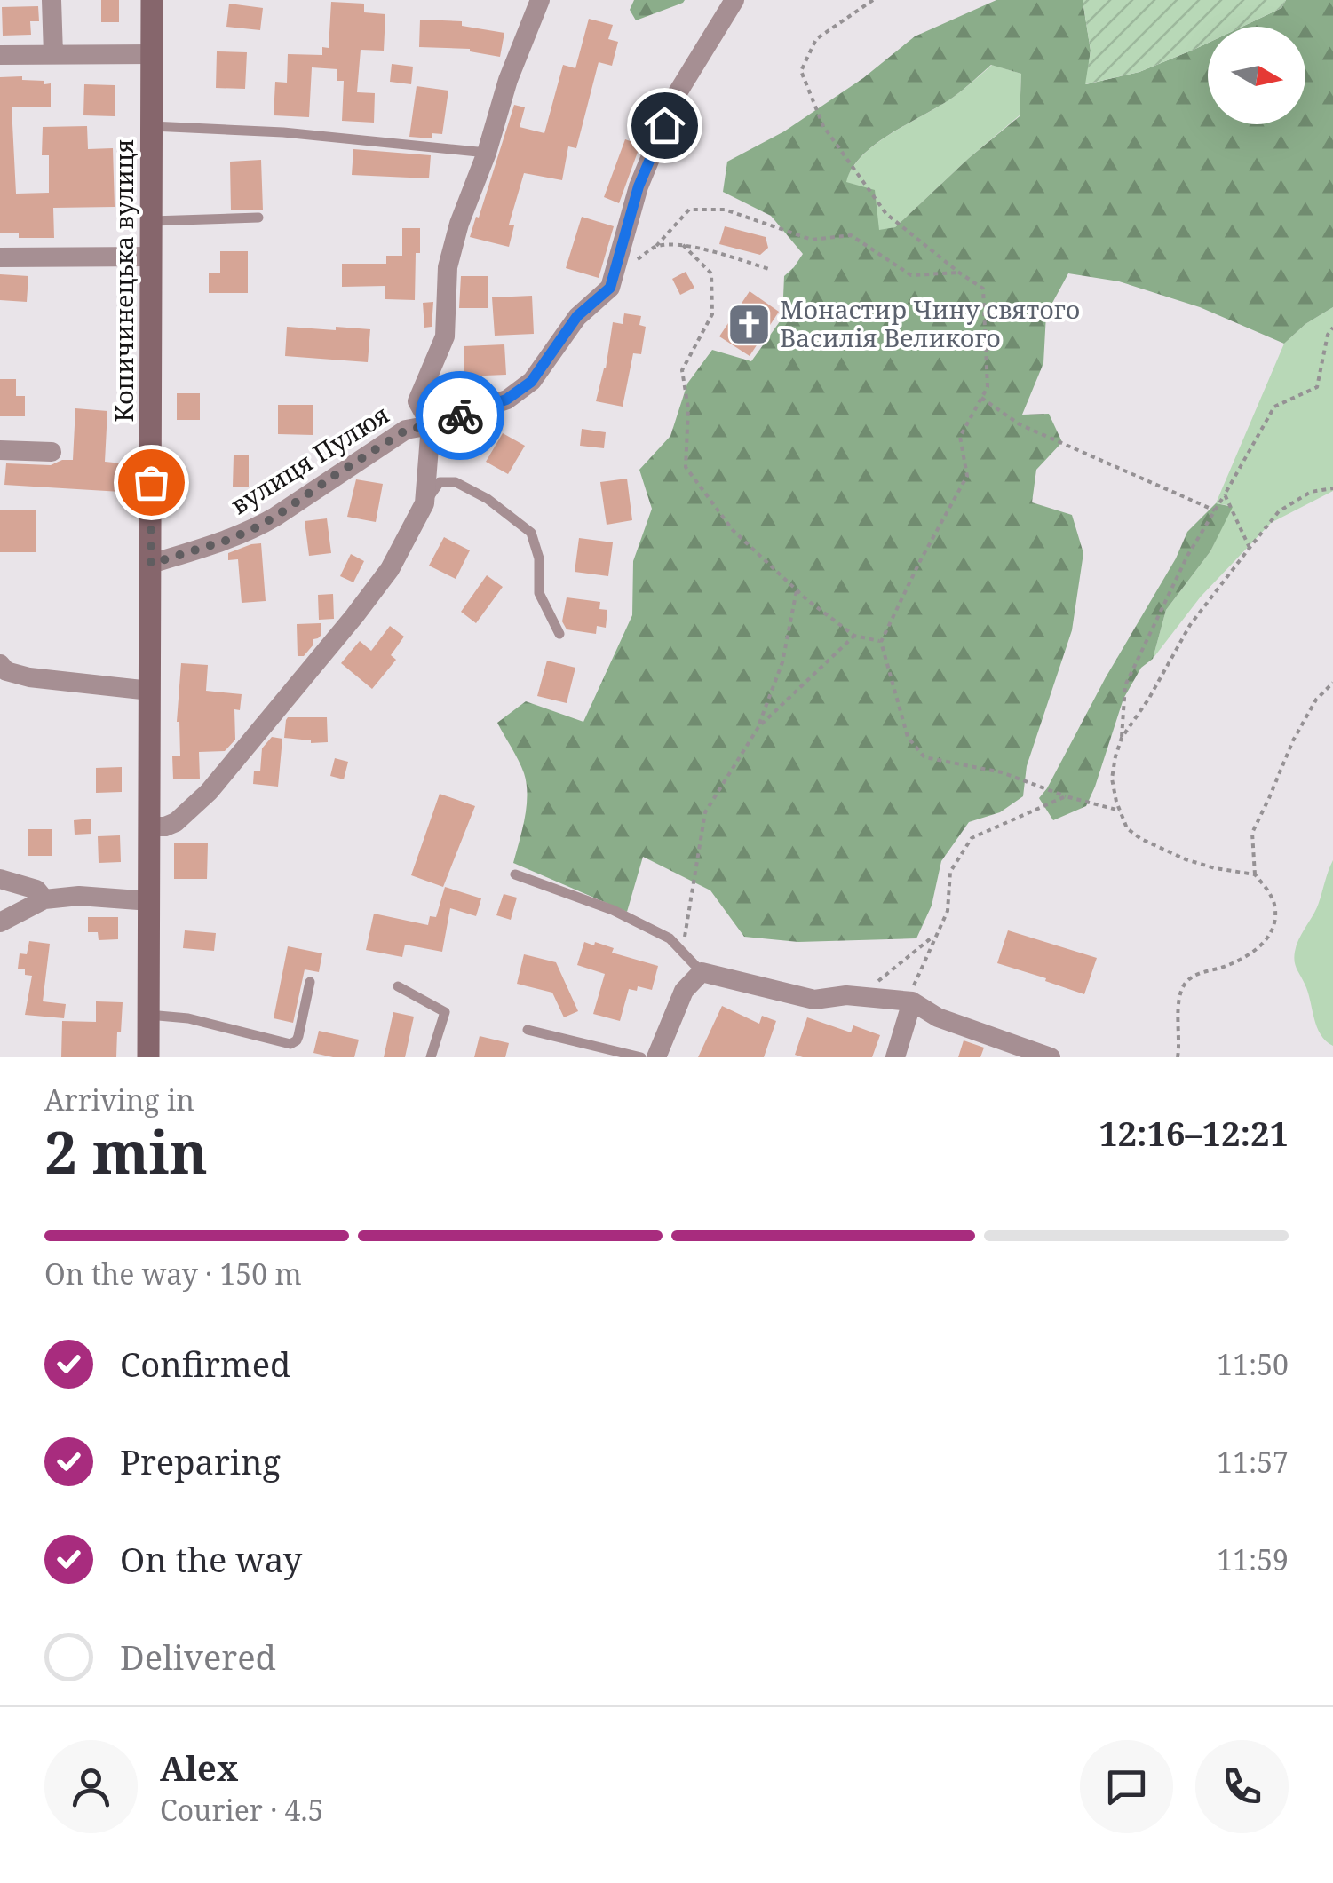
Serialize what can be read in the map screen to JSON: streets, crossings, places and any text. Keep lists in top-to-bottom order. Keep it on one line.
{"streets":{"main road":["Копичинецька вулиця"],"street":["вулиця Пулюя"]},"crossings":[["Копичинецька вулиця","вулиця Пулюя"]],"places":{"church":["Монастир Чину святого Василія Великого"]},"north":"right","page":{"heading":["2 min","Arriving in","12:16–12:21"],"panel":["Alex","Courier · 4.5"],"bar":"On the way · 150 m","list":[["Confirmed","11:50"],["Preparing","11:57"],["On the way","11:59"],"Delivered"]}}
